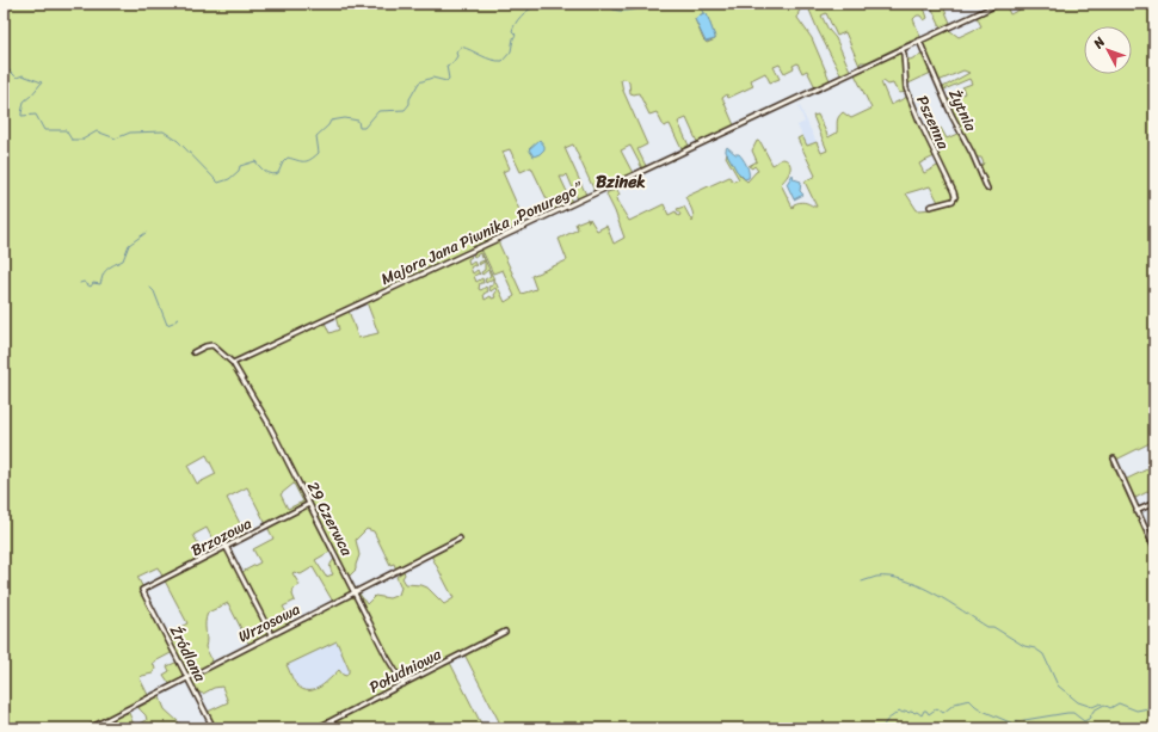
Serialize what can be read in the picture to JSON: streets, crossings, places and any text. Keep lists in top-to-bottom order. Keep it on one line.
{"streets":{"street":["Żytnia","Pszenna","Majora Jana Piwnika „Ponurego”","29 Czerwca","Brzozowa","Wrzosowa","Źródlana","Południowa"]},"crossings":[["Żytnia","Majora Jana Piwnika „Ponurego”"],["Pszenna","Majora Jana Piwnika „Ponurego”"],["Majora Jana Piwnika „Ponurego”","29 Czerwca"],["29 Czerwca","Brzozowa"],["29 Czerwca","Wrzosowa"],["29 Czerwca","Południowa"],["Brzozowa","Źródlana"],["Wrzosowa","Źródlana"]],"districts":["Bzinek"],"north":"top left"}
